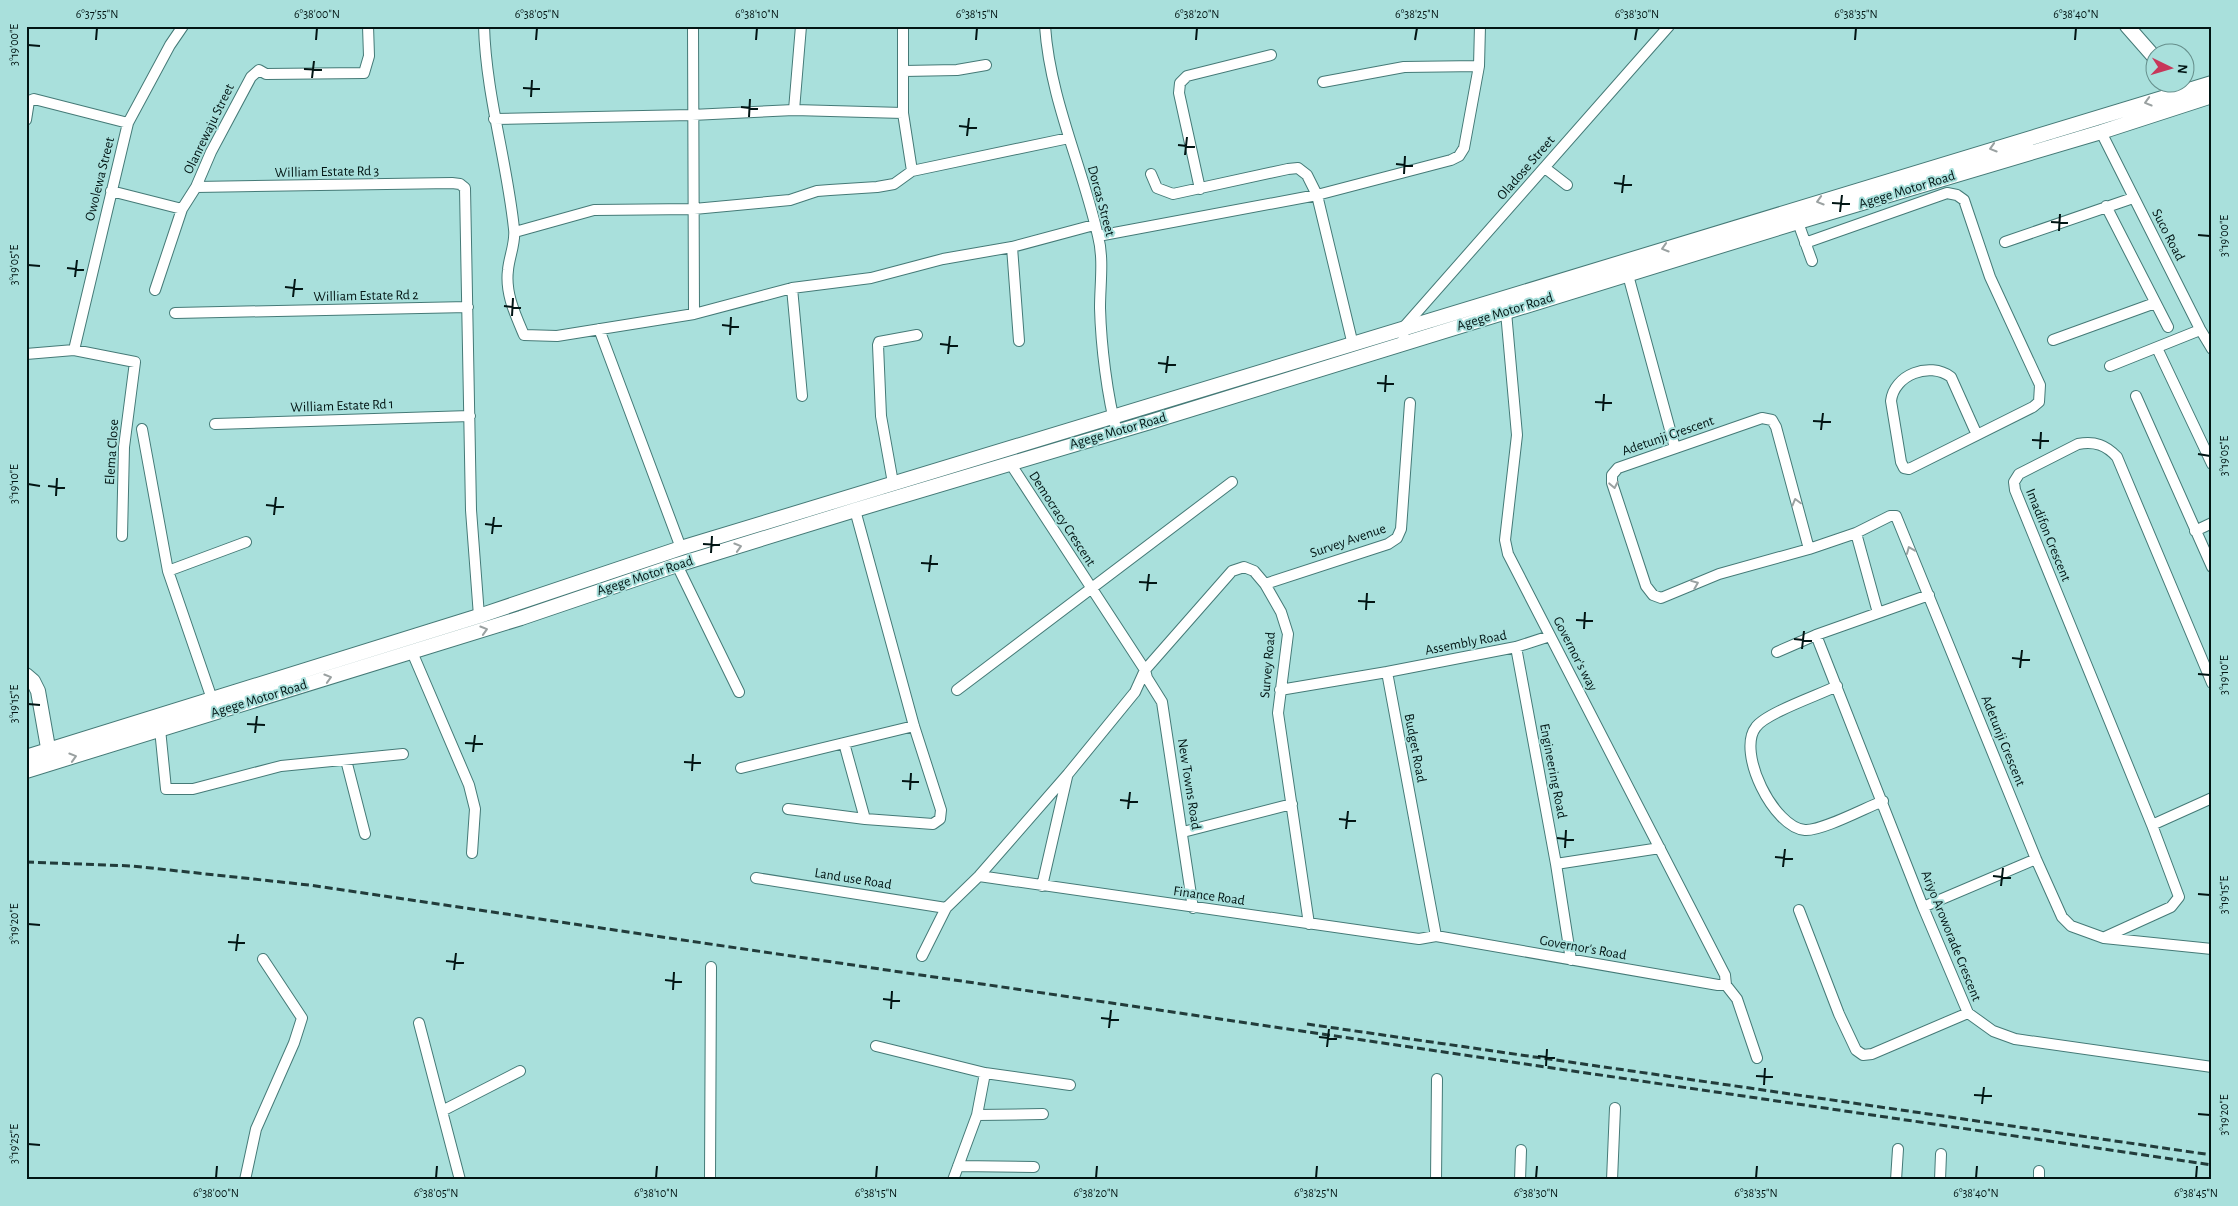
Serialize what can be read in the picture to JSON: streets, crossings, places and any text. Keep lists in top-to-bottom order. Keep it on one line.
{"streets":{"main road":["Agege Motor Road"],"street":["Olanrewaju Street","Oladose Street","William Estate Rd 3","Owolewa Street","Dorcas Street","Suco Road","William Estate Rd 2","William Estate Rd 1","Adetunji Crescent","Elema Close","Democracy Crescent","Imadifon Crescent","Survey Avenue","Assembly Road","Governor's way","Survey Road","Budget Road","Engineering Road","New Towns Road","Land use Road","Finance Road","Ariyo Aroworade Crescent","Governor's Road"]},"crossings":[["Olanrewaju Street","William Estate Rd 3"],["Oladose Street","Agege Motor Road"],["William Estate Rd 3","William Estate Rd 2"],["Owolewa Street","Elema Close"],["Agege Motor Road","Dorcas Street"],["Agege Motor Road","Suco Road"],["Agege Motor Road","Democracy Crescent"],["Agege Motor Road","Governor's way"],["Adetunji Crescent","Imadifon Crescent"],["Democracy Crescent","Survey Road"],["Democracy Crescent","New Towns Road"],["Survey Avenue","Survey Road"],["Assembly Road","Governor's way"],["Assembly Road","Budget Road"],["Assembly Road","Engineering Road"],["Governor's way","Governor's Road"],["Survey Road","New Towns Road"],["Survey Road","Finance Road"],["Budget Road","Finance Road"],["Budget Road","Governor's Road"],["Engineering Road","Governor's Road"],["New Towns Road","Finance Road"],["Finance Road","Governor's Road"]],"north":"right","coordinates":["6°37'55\"N","6°38'00\"N","6°38'05\"N","6°38'10\"N","6°38'15\"N","6°38'20\"N","6°38'25\"N","6°38'30\"N","6°38'35\"N","6°38'40\"N","3°19'00\"E","3°19'05\"E","3°19'10\"E","3°19'15\"E","3°19'20\"E","3°19'25\"E","6°38'45\"N"]}
